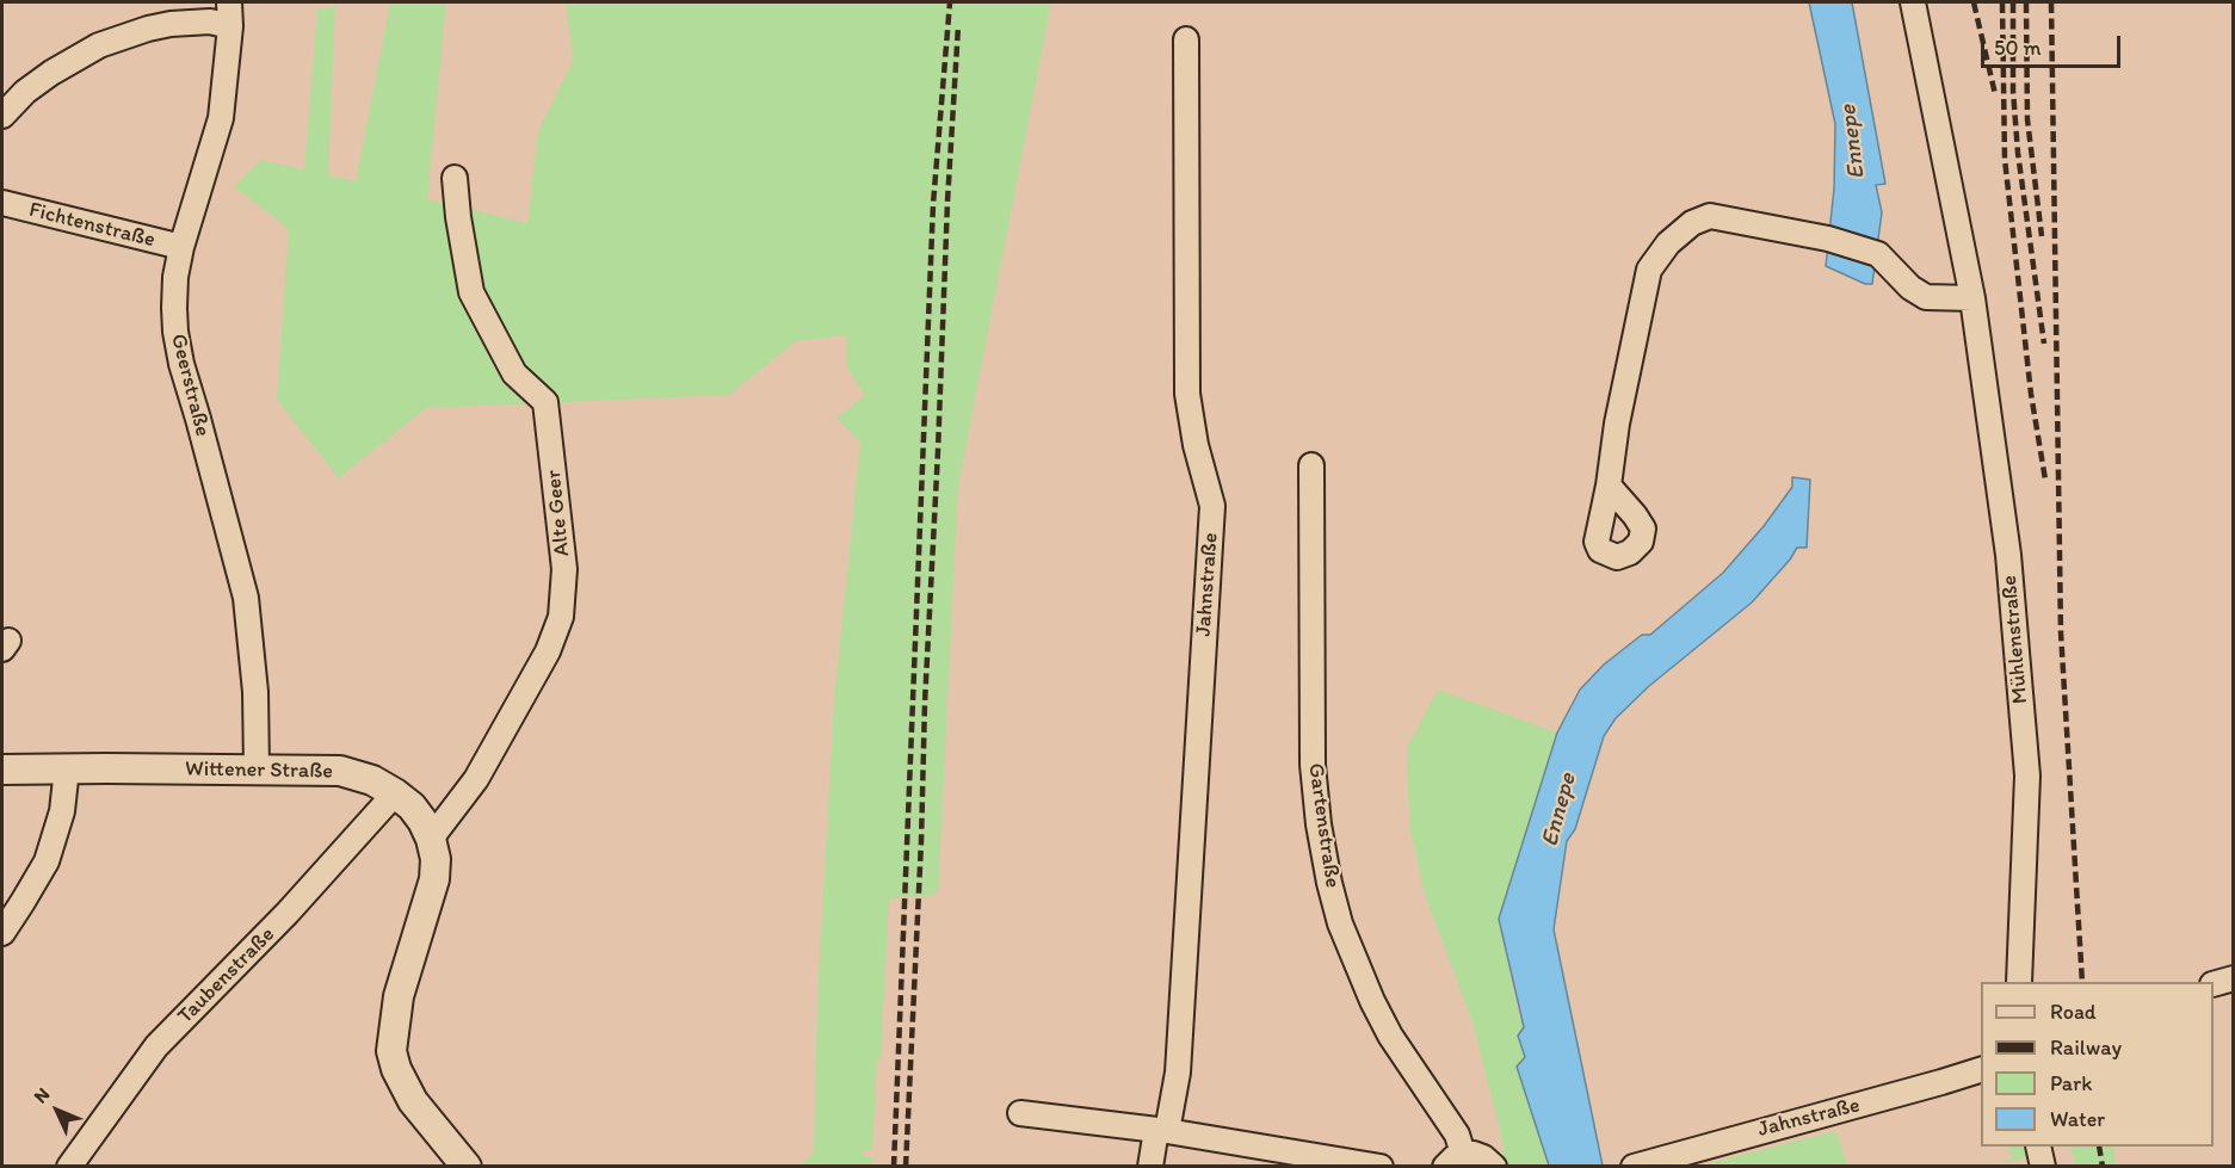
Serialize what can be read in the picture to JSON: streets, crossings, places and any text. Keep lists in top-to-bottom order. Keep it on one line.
{"streets":{"main road":["Wittener Straße"],"street":["Fichtenstraße","Geerstraße","Alte Geer","Jahnstraße","Mühlenstraße","Gartenstraße","Taubenstraße"]},"crossings":[["Fichtenstraße","Geerstraße"],["Geerstraße","Wittener Straße"],["Alte Geer","Wittener Straße"],["Wittener Straße","Taubenstraße"]],"water":["Ennepe"],"legend":["Road","Railway","Park","Water"],"scale_bar":"50 m","north":"top left"}
